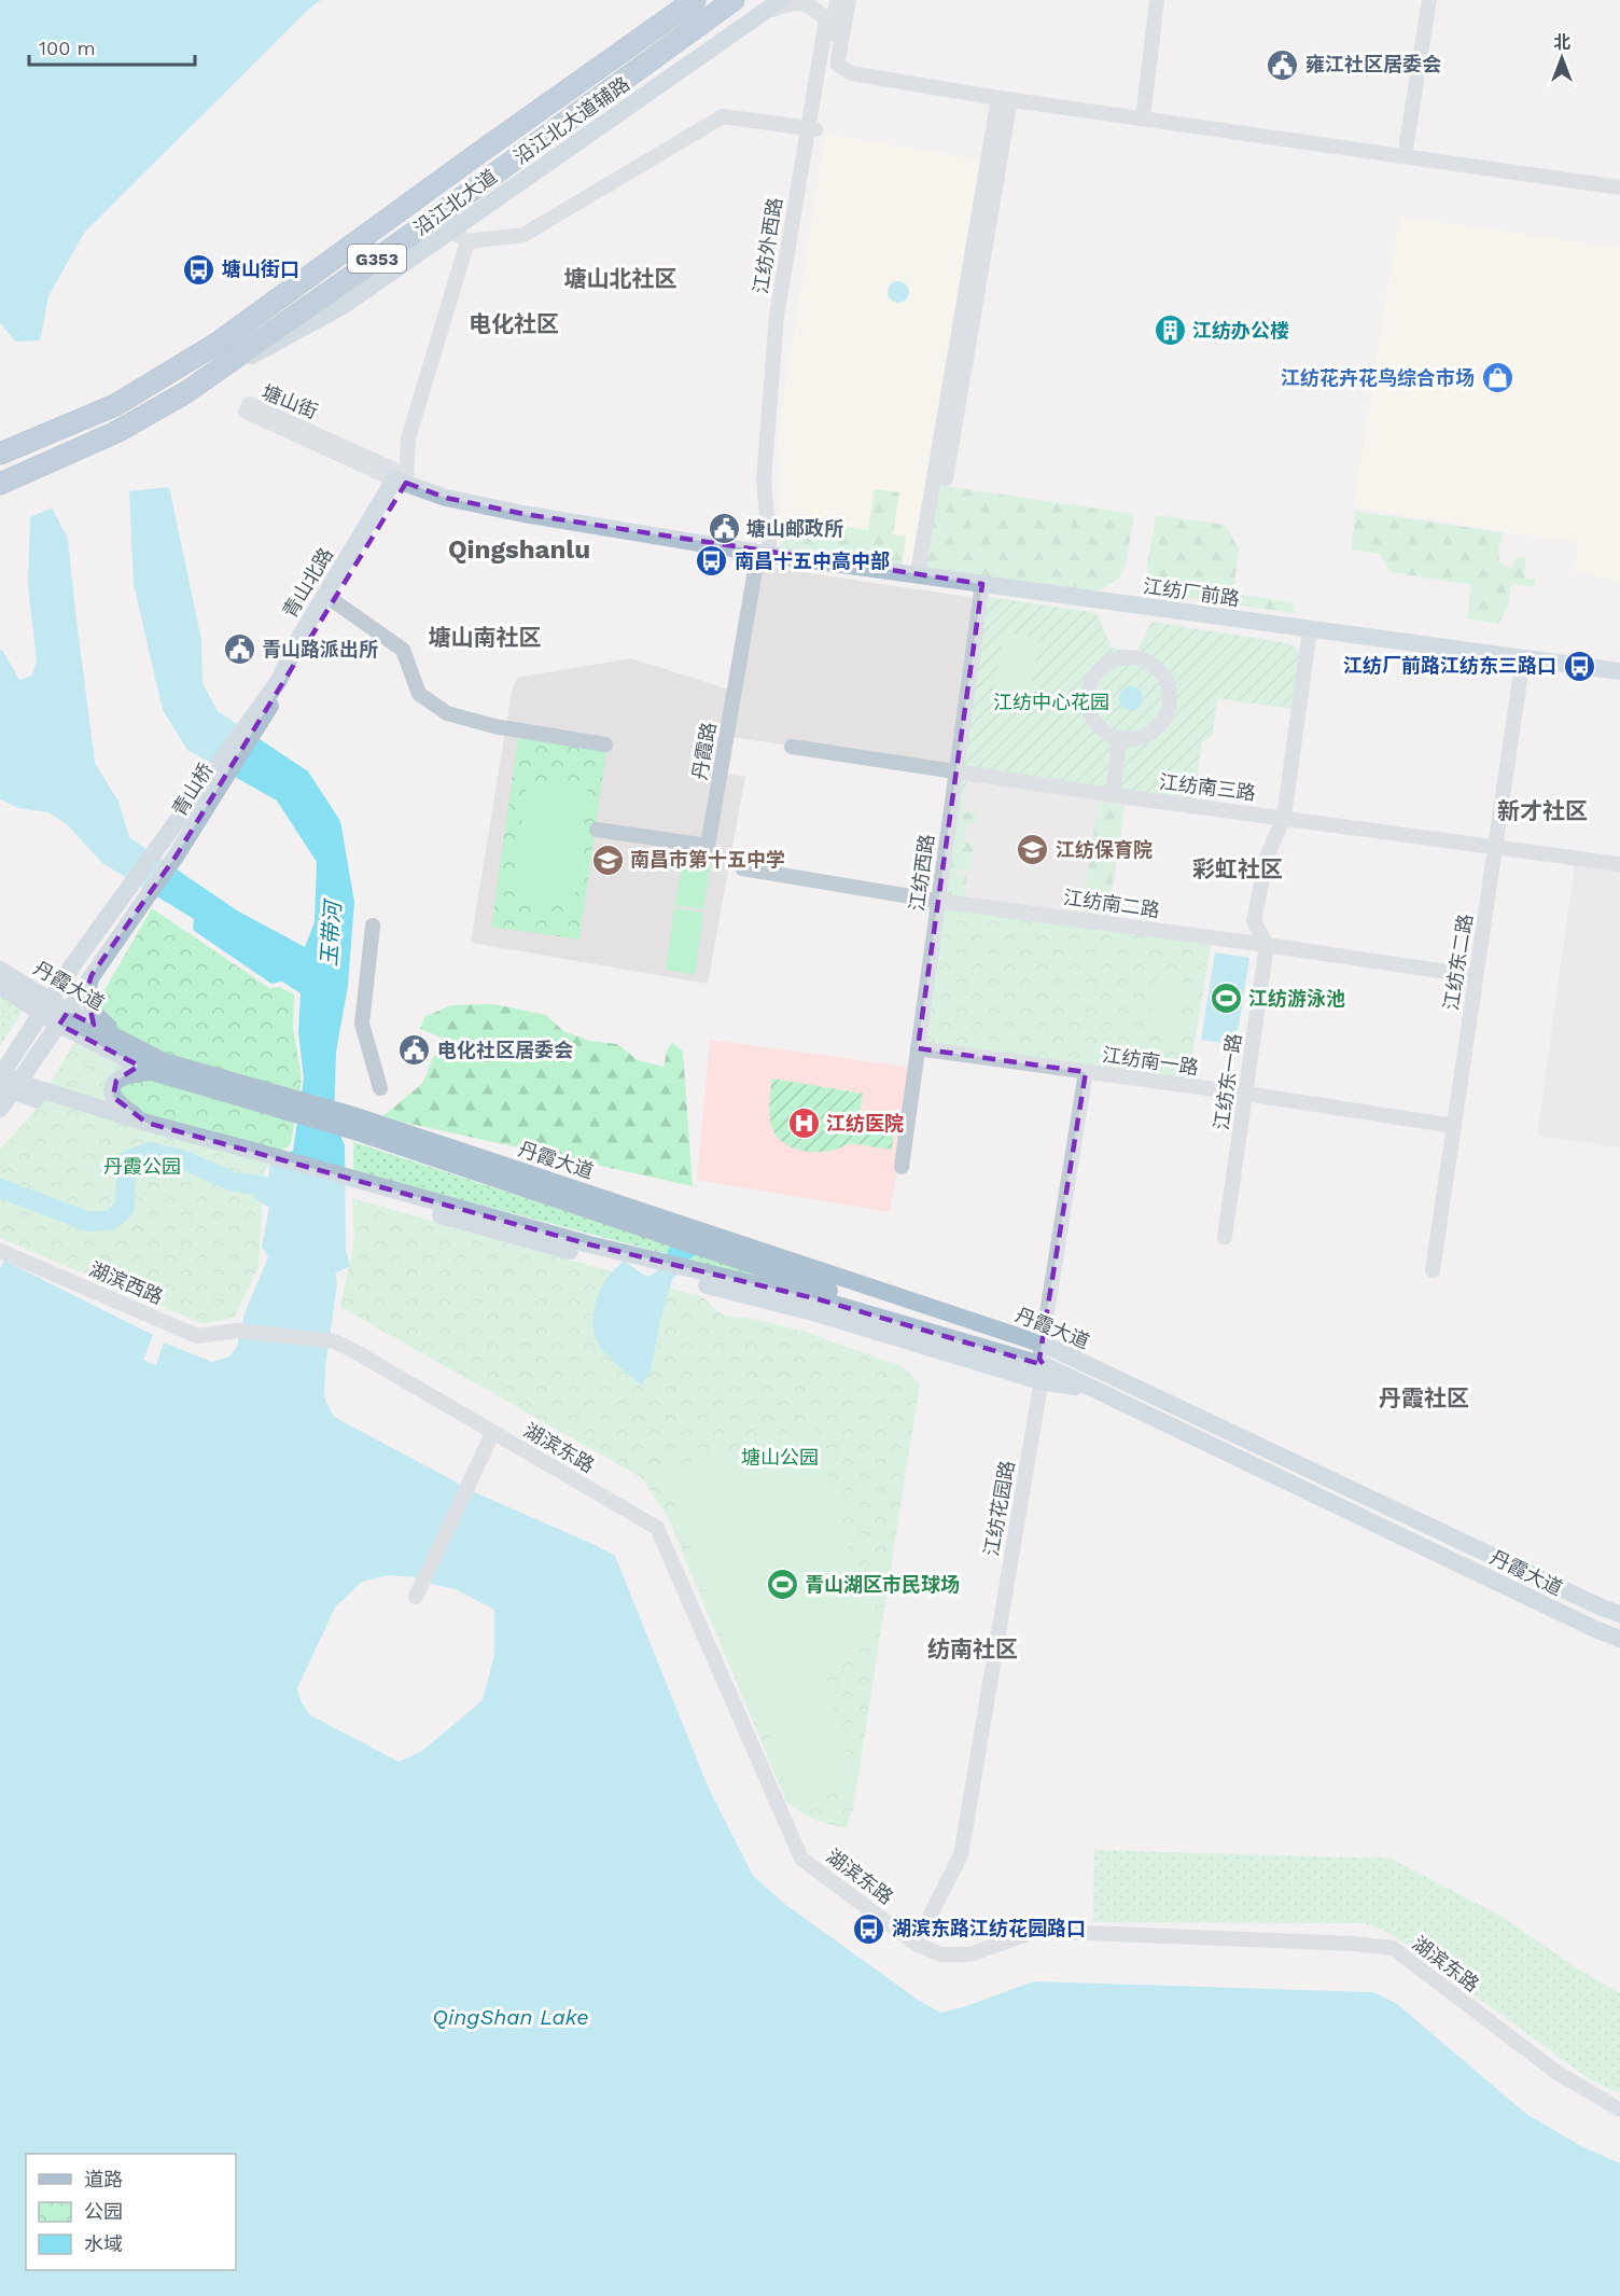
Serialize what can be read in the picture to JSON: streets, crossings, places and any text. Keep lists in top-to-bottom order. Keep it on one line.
{"streets":{"highway":["沿江北大道","G353"],"main road":["沿江北大道辅路","塘山街","青山北路","江纺厂前路","青山桥","丹霞大道"],"street":["江纺外西路","丹霞路","江纺南三路","江纺西路","江纺南二路","江纺东二路","江纺南一路","江纺东一路","湖滨西路","湖滨东路","江纺花园路"]},"crossings":[["沿江北大道辅路","沿江北大道"],["沿江北大道辅路","江纺外西路"],["江纺外西路","塘山街"],["江纺外西路","江纺厂前路"],["江纺外西路","丹霞路"],["塘山街","青山北路"],["塘山街","江纺厂前路"],["塘山街","丹霞路"],["青山北路","青山桥"],["江纺厂前路","丹霞路"],["江纺厂前路","江纺西路"],["江纺厂前路","江纺东二路"],["江纺南三路","江纺西路"],["江纺南三路","江纺东二路"],["江纺西路","江纺南二路"],["江纺西路","江纺南一路"],["江纺南二路","江纺东二路"],["江纺南二路","江纺东一路"],["江纺东二路","江纺南一路"],["丹霞大道","江纺花园路"],["江纺南一路","江纺东一路"],["江纺南一路","江纺花园路"],["湖滨西路","湖滨东路"],["湖滨东路","江纺花园路"]],"districts":["塘山北社区","电化社区","Qingshanlu","塘山南社区","新才社区","彩虹社区","丹霞社区","纺南社区"],"water":["玉带河","QingShan Lake"],"parks":["江纺中心花园","丹霞公园","塘山公园"],"places":{"public building":["雍江社区居委会","塘山邮政所","青山路派出所","电化社区居委会"],"bus stop":["塘山街口","南昌十五中高中部","江纺厂前路江纺东三路口","湖滨东路江纺花园路口"],"building":["江纺办公楼"],"shop":["江纺花卉花鸟综合市场"],"school or university":["江纺保育院","南昌市第十五中学"],"sports":["江纺游泳池","青山湖区市民球场"],"hospital":["江纺医院"]},"legend":["道路","公园","水域"],"scale_bar":"100 m","north":"top"}
